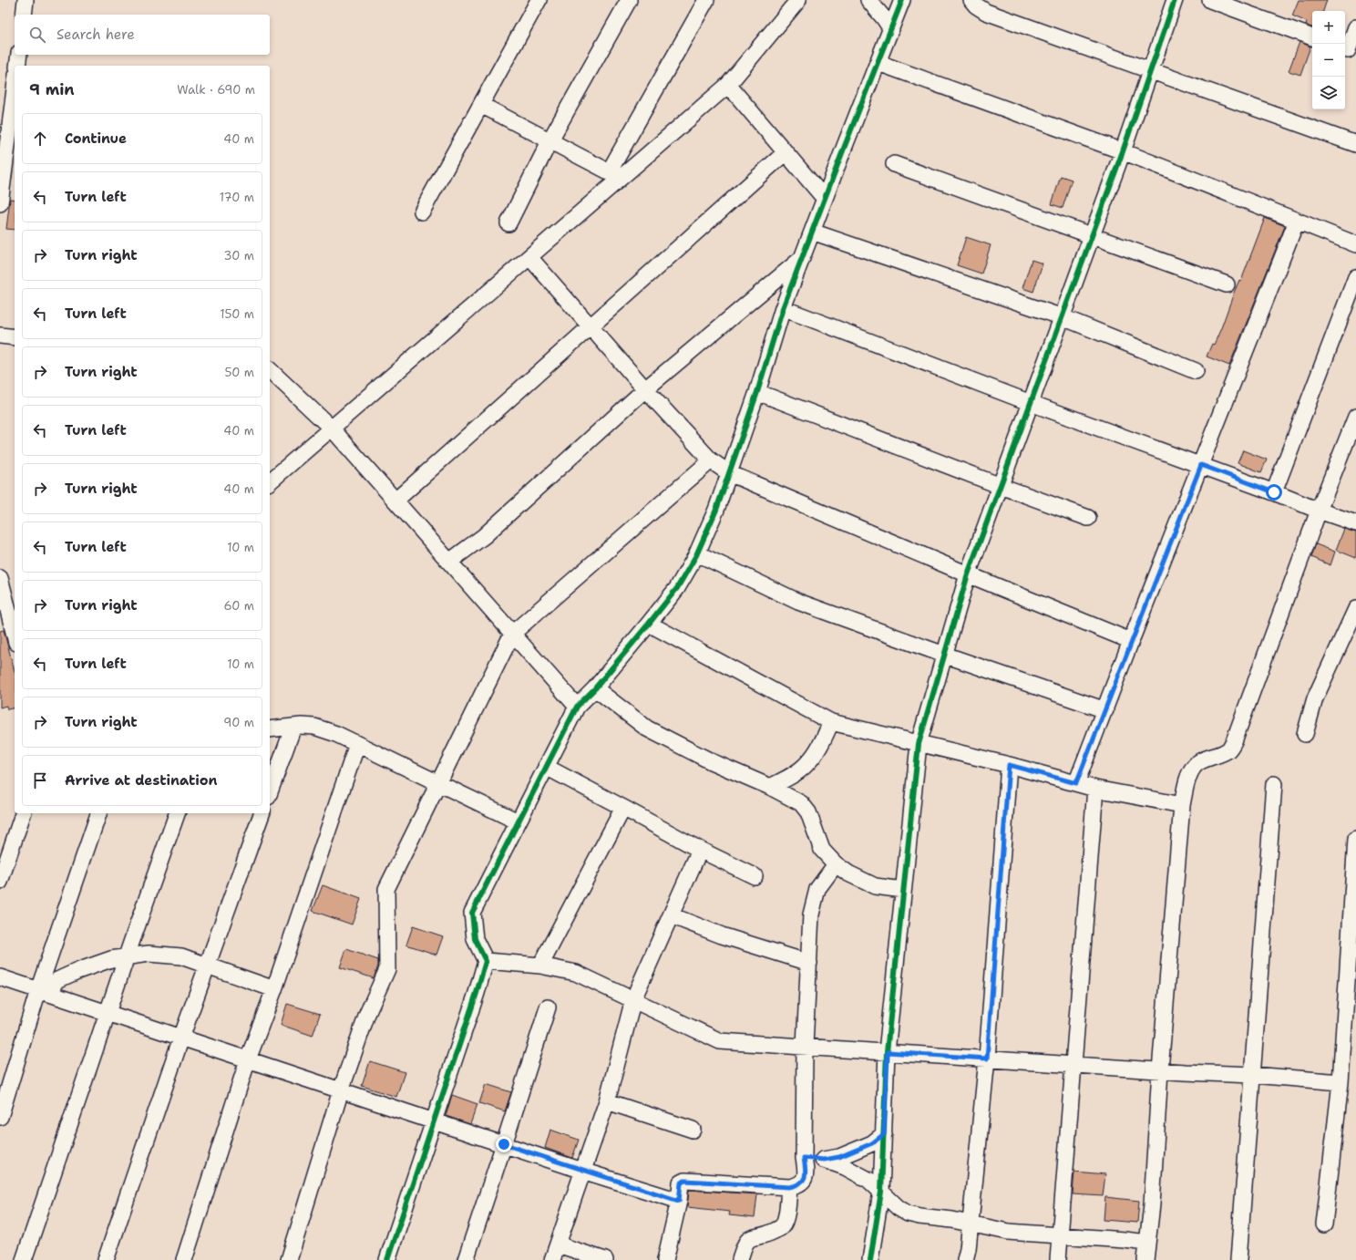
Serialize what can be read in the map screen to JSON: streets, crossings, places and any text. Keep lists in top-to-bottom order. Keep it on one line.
{"page":{"map_buttons":["+","−"],"search":"Search here","heading":["9 min","Walk · 690 m"],"list":[["Continue","40 m"],["Turn left","170 m"],["Turn right","30 m"],["Turn left","150 m"],["Turn right","50 m"],["Turn left","40 m"],["Turn right","40 m"],["Turn left","10 m"],["Turn right","60 m"],["Turn left","10 m"],["Turn right","90 m"],"Arrive at destination"]}}
